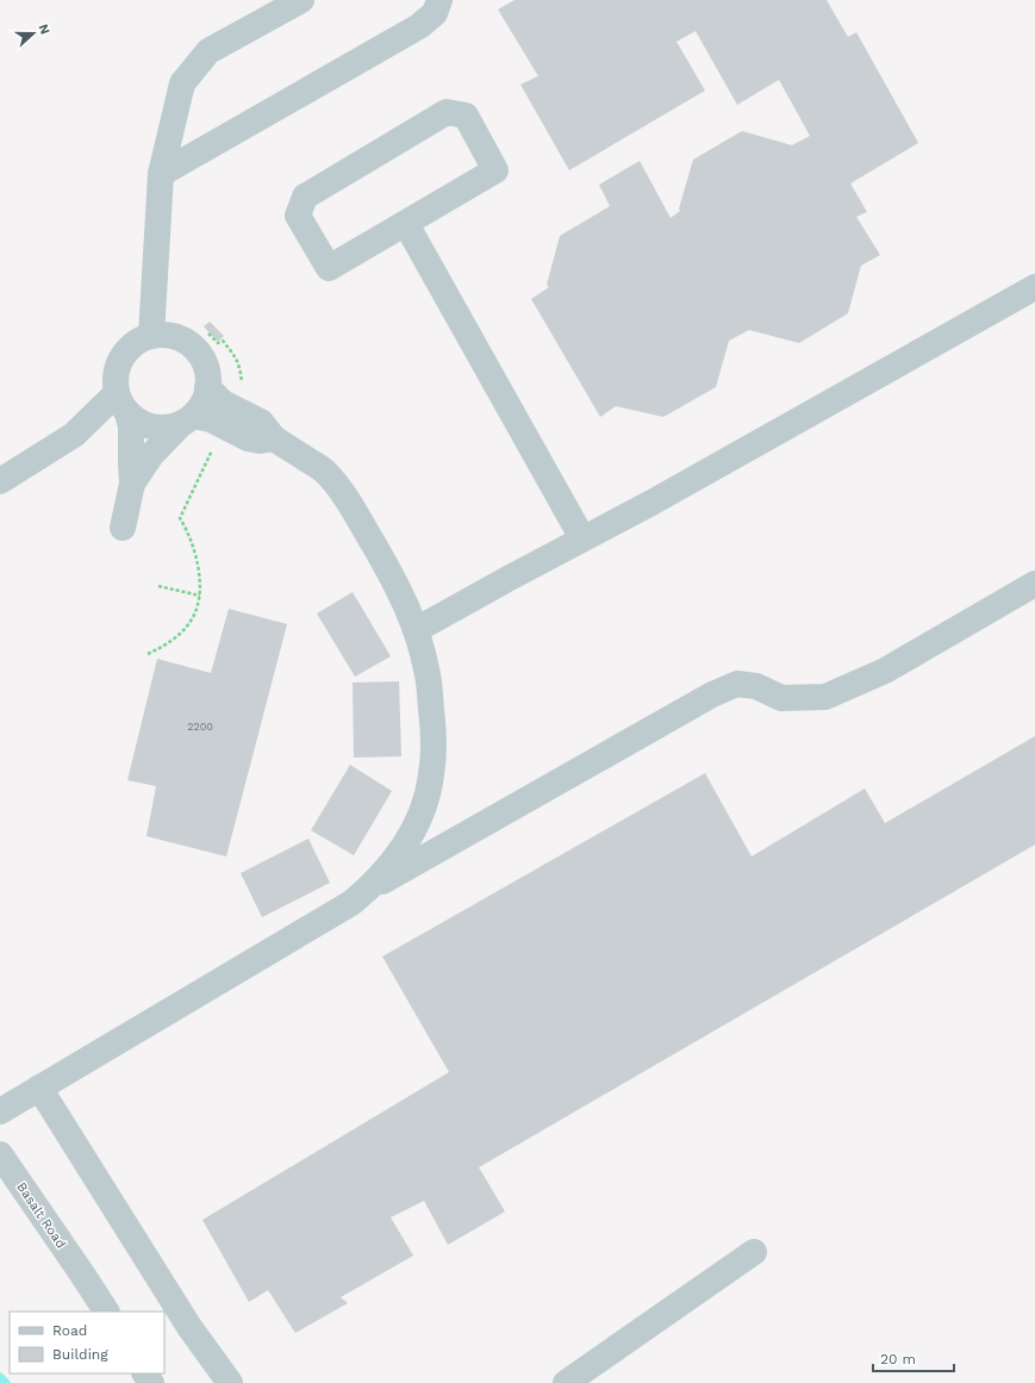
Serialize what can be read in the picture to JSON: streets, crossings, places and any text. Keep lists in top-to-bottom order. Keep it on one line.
{"streets":{"street":["Basalt Road"]},"house_numbers":["2200"],"legend":["Road","Building"],"scale_bar":"20 m","north":"right"}
